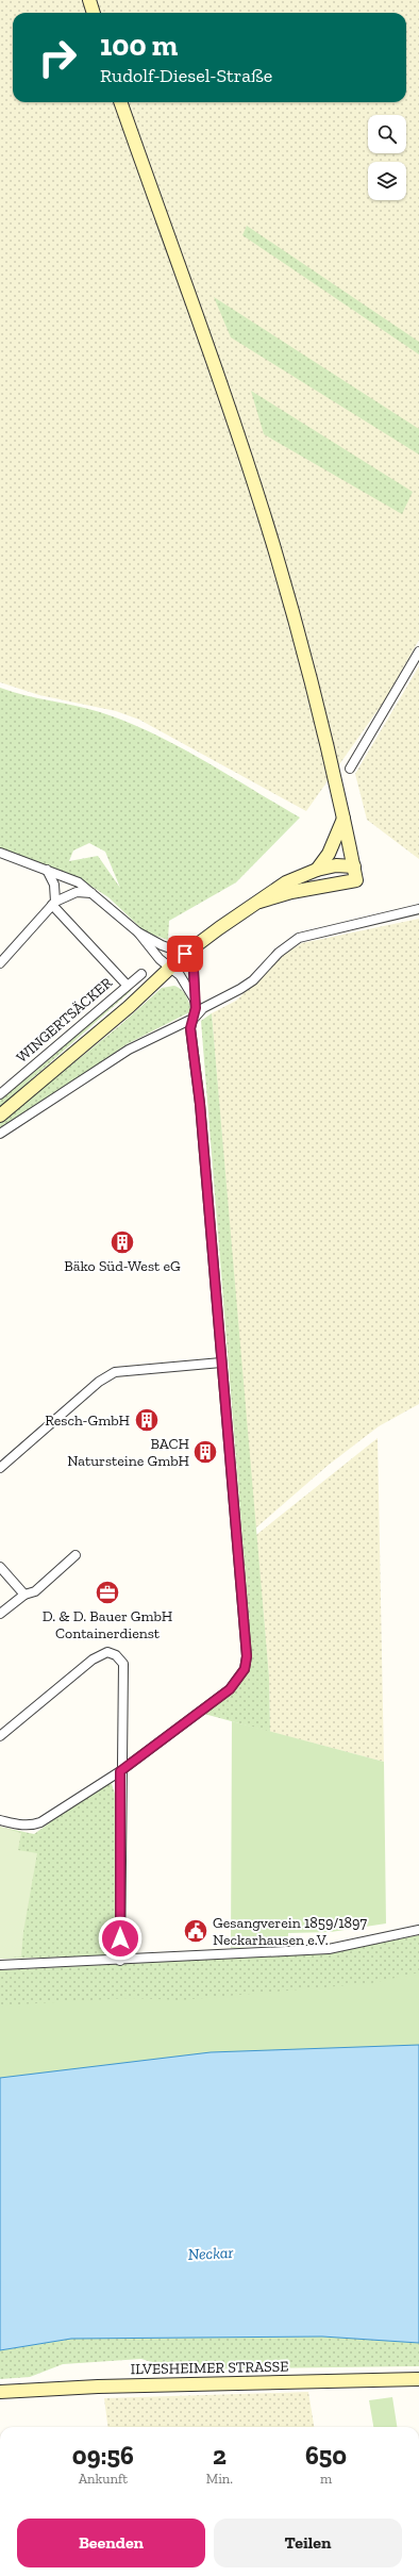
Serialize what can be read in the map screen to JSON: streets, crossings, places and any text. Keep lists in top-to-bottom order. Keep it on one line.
{"streets":{"main road":["ILVESHEIMER STRASSE"],"street":["WINGERTSÄCKER"]},"water":["Neckar"],"places":{"building":["Bäko Süd-West eG","Resch-GmbH","BACH Natursteine GmbH"],"office":["D. & D. Bauer GmbH Containerdienst"],"public building":["Gesangverein 1859/1897 Neckarhausen e.V."]},"page":{"turn":["100 m","Rudolf-Diesel-Straße"],"eta":["09:56","Ankunft","2","Min.","650","m"],"buttons":["Beenden","Teilen"]}}
